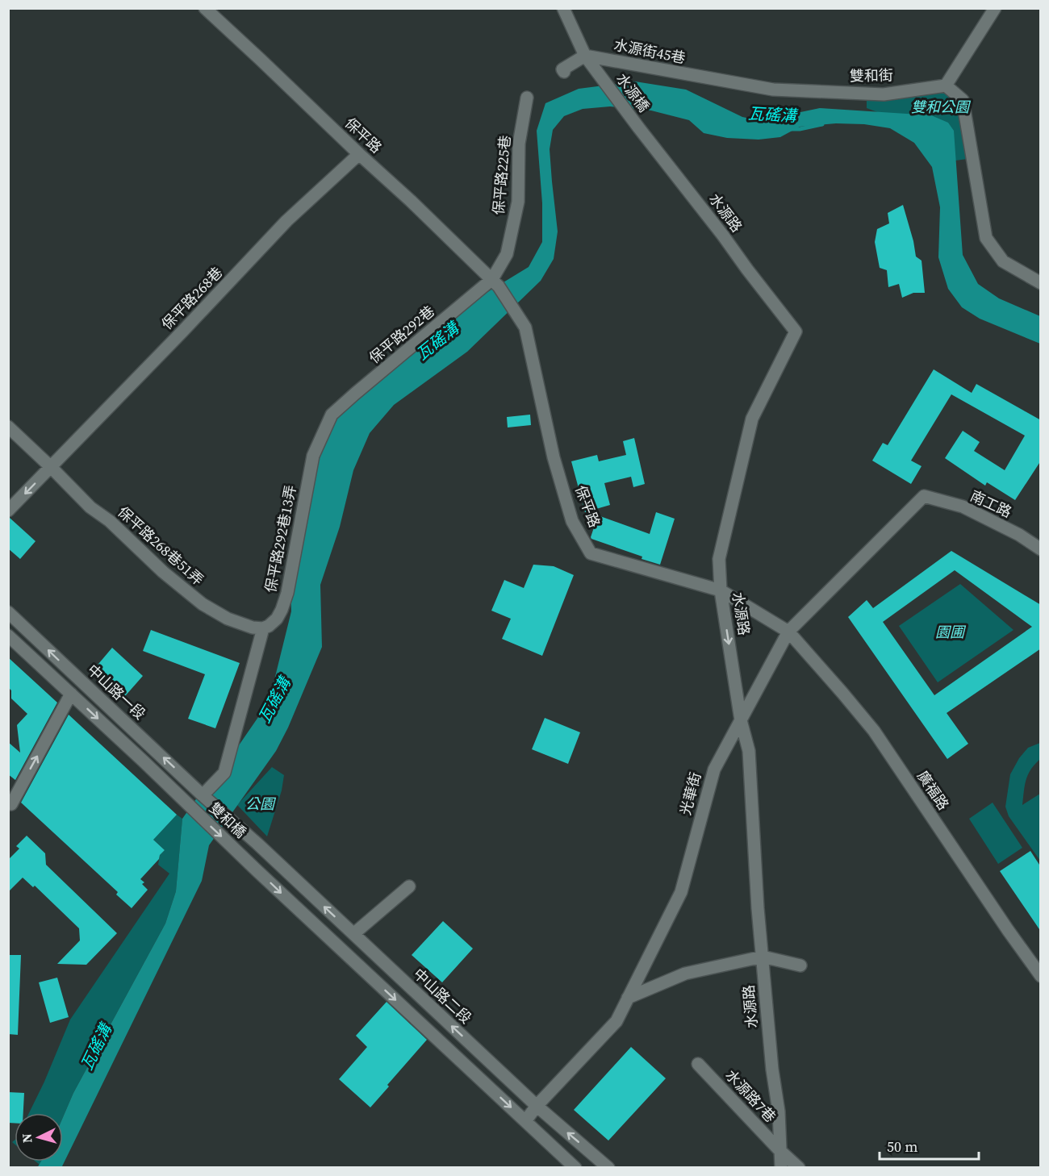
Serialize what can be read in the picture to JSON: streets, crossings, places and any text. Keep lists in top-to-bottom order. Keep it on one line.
{"streets":{"street":["水源街45巷","雙和街","水源橋","保平路","保平路225巷","水源路","保平路268巷","保平路292巷","南工路","保平路292巷13弄","保平路268巷51弄","中山路一段","廣福路","光華街","雙和橋","中山路二段","水源路7巷"]},"crossings":[["水源街45巷","雙和街"],["水源街45巷","水源橋"],["水源橋","水源路"],["保平路","保平路225巷"],["保平路","水源路"],["保平路","保平路268巷"],["保平路","保平路292巷"],["保平路","廣福路"],["保平路","光華街"],["保平路225巷","保平路292巷"],["水源路","光華街"],["水源路","水源路7巷"],["保平路268巷","保平路268巷51弄"],["保平路292巷","保平路292巷13弄"],["南工路","光華街"],["保平路292巷13弄","保平路268巷51弄"],["中山路一段","雙和橋"],["廣福路","光華街"],["光華街","雙和橋"],["光華街","中山路二段"],["雙和橋","中山路二段"]],"one_way":["雙和橋","中山路二段"],"water":["瓦磘溝"],"parks":["雙和公園","園圃","公園"],"scale_bar":"50 m","north":"left"}
